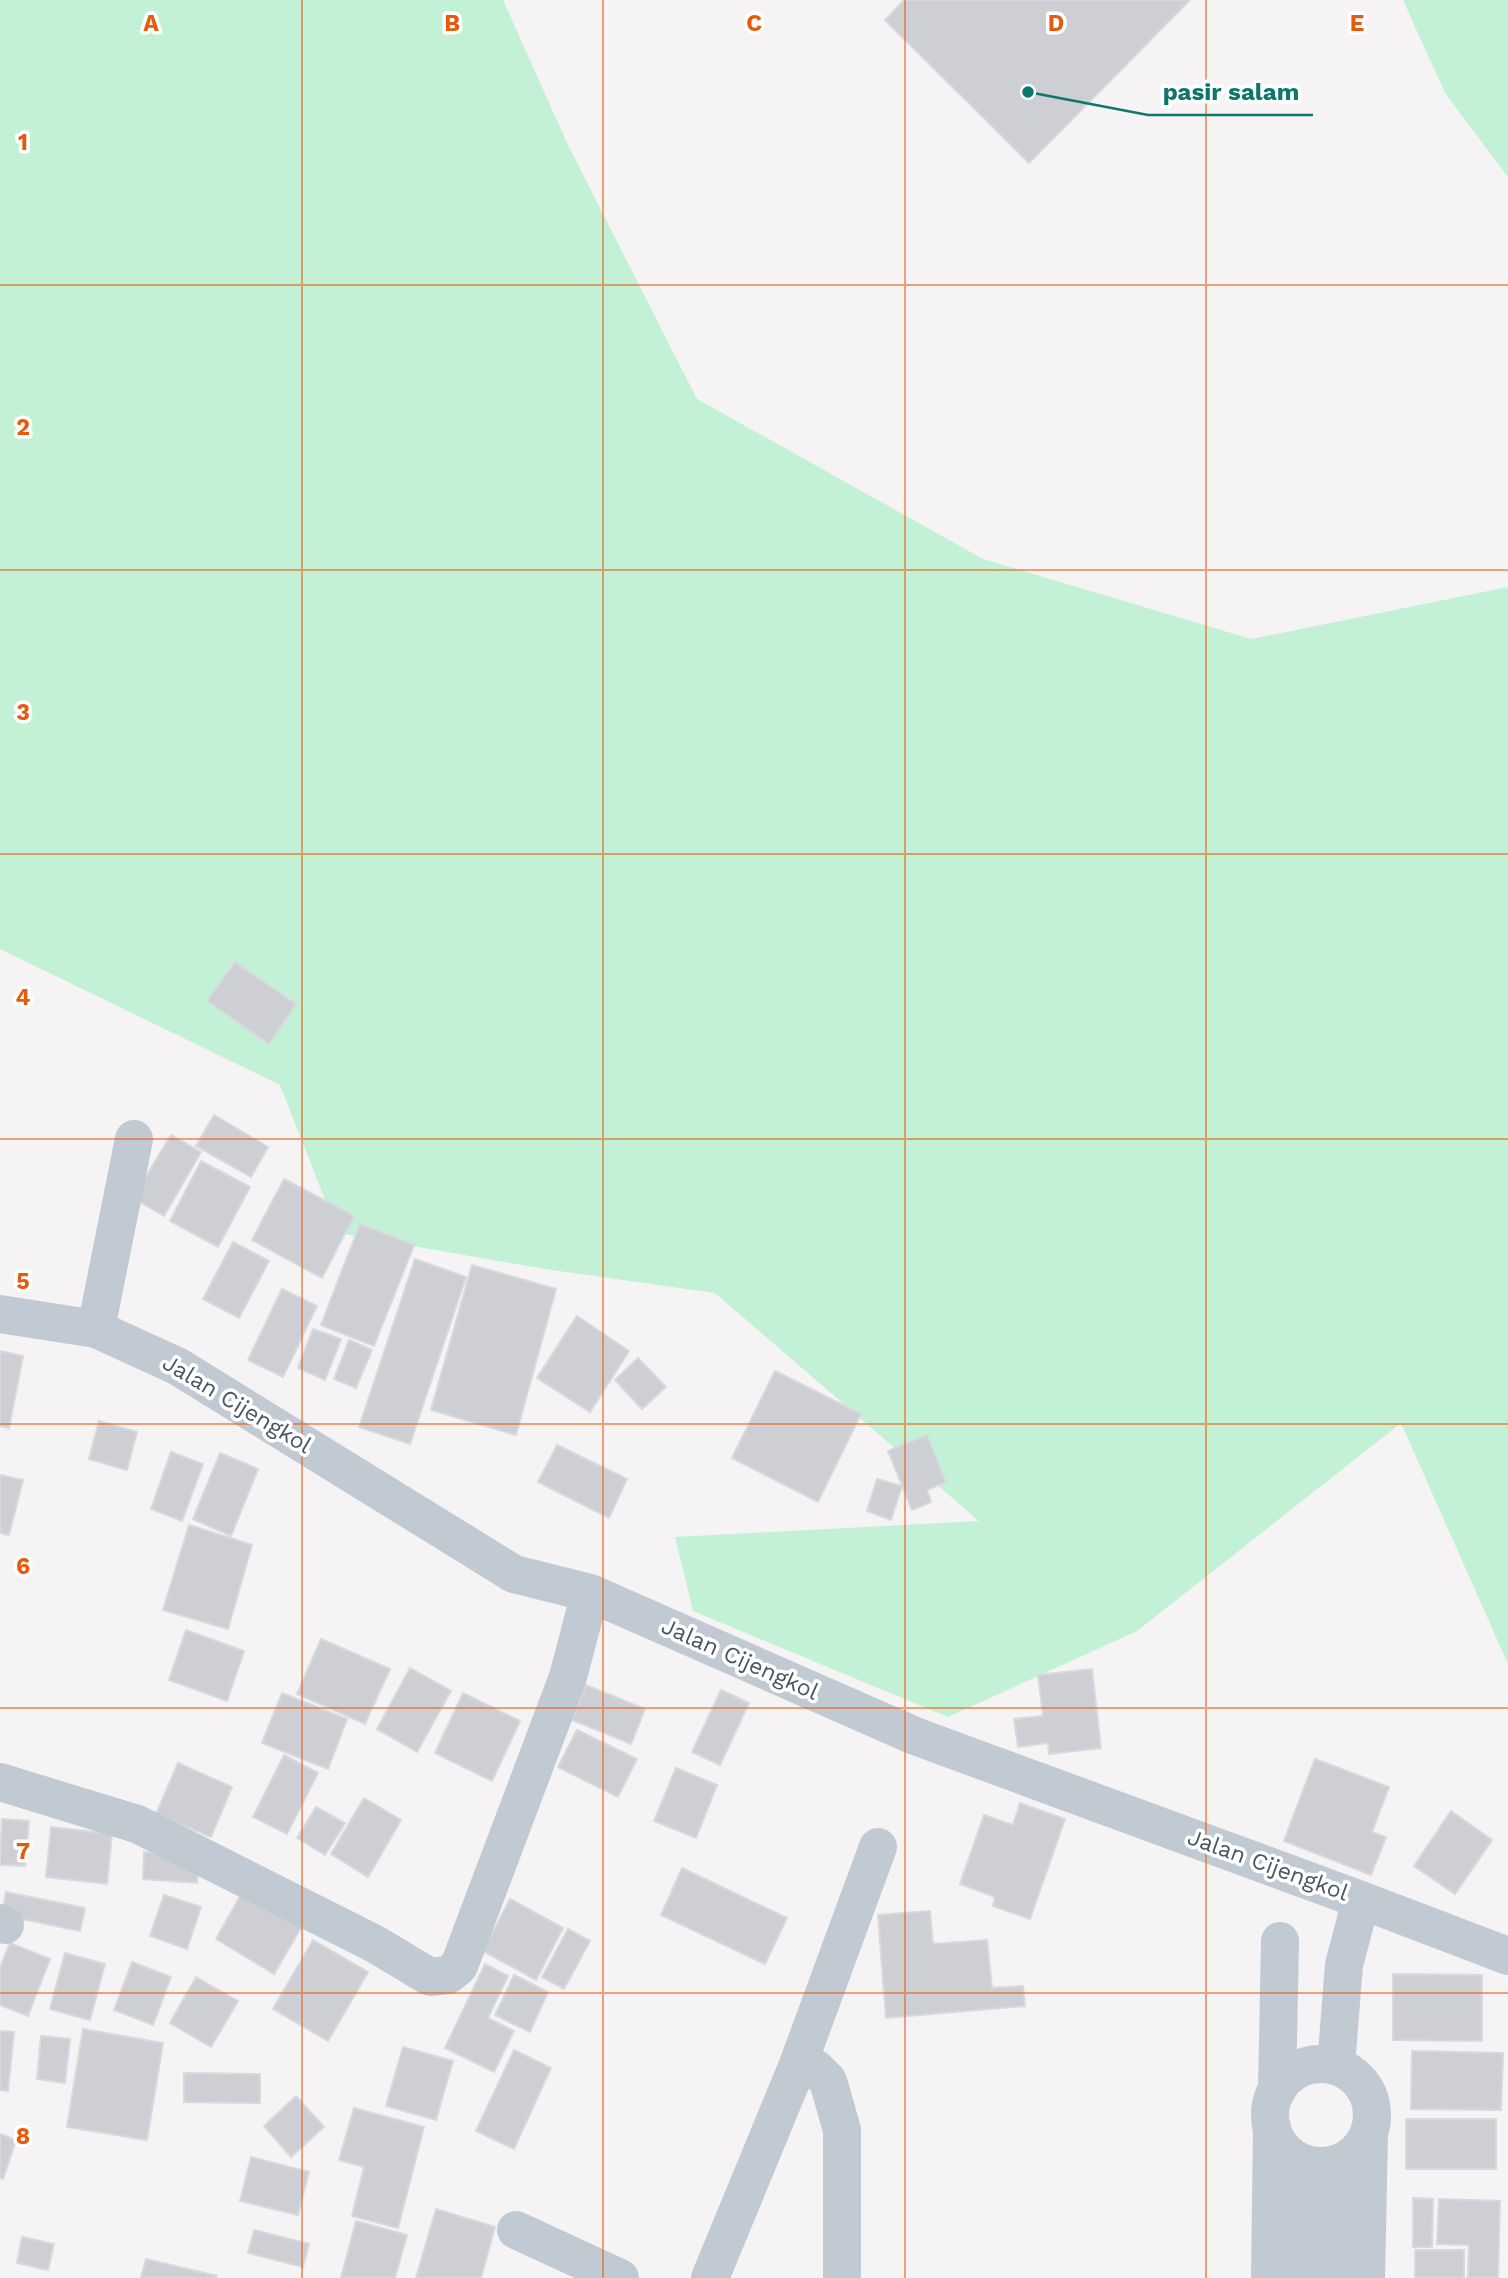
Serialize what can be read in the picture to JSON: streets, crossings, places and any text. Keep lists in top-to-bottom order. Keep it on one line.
{"streets":{"street":["Jalan Cijengkol"]},"places":["pasir salam"],"grid":{"columns":["A","B","C","D","E"],"rows":["1","2","3","4","5","6","7","8"]}}
